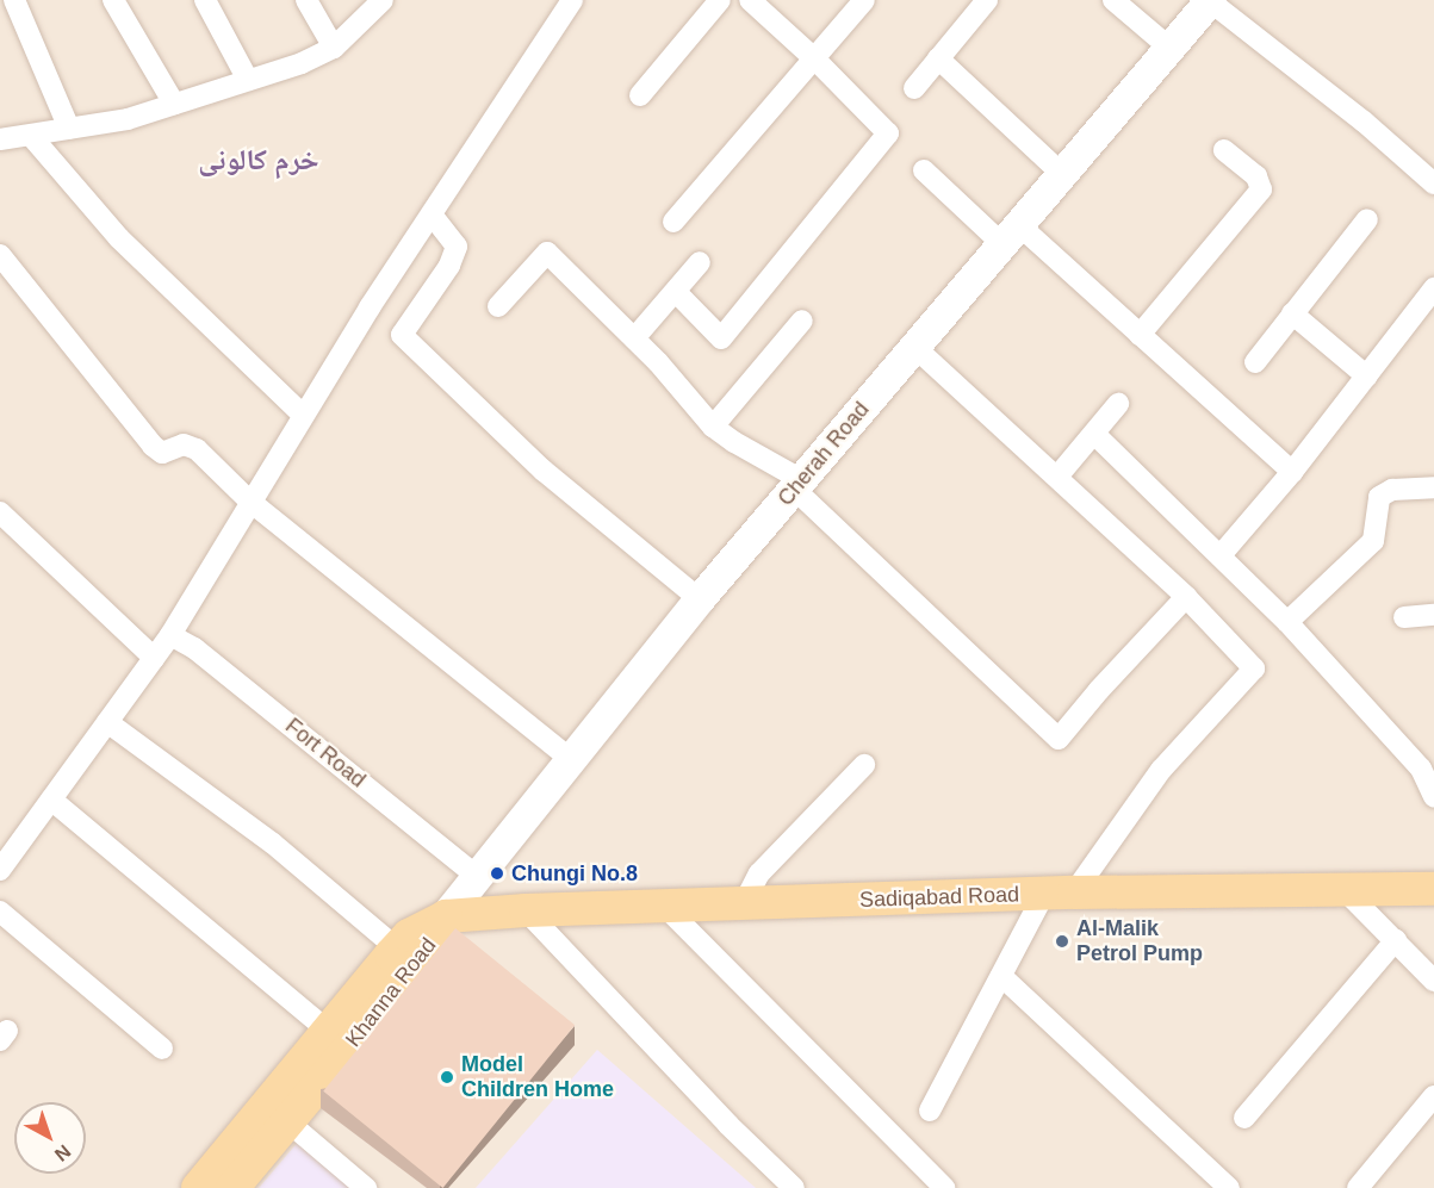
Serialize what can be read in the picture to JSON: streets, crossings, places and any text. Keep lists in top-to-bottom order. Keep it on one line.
{"streets":{"main road":["Sadiqabad Road","Khanna Road"],"street":["Cherah Road","Fort Road"]},"crossings":[["Cherah Road","Fort Road"],["Cherah Road","Sadiqabad Road"],["Cherah Road","Khanna Road"],["Sadiqabad Road","Khanna Road"]],"districts":["خرم کالونی"],"places":["Chungi No.8","Al-Malik Petrol Pump","Model Children Home"],"north":"bottom right"}
